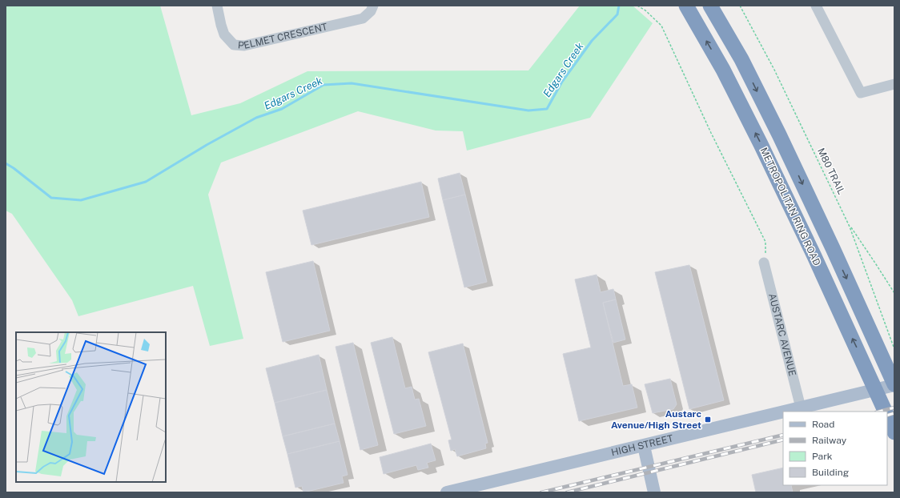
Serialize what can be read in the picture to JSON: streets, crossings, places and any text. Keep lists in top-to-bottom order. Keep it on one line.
{"streets":{"highway":["METROPOLITAN RING ROAD"],"main road":["HIGH STREET"],"street":["PELMET CRESCENT","AUSTARC AVENUE"],"path":["M80 TRAIL"]},"crossings":[["METROPOLITAN RING ROAD","HIGH STREET"],["AUSTARC AVENUE","HIGH STREET"]],"water":["Edgars Creek"],"places":{"transit":["Austarc Avenue/High Street"]},"legend":["Road","Railway","Park","Building"]}
